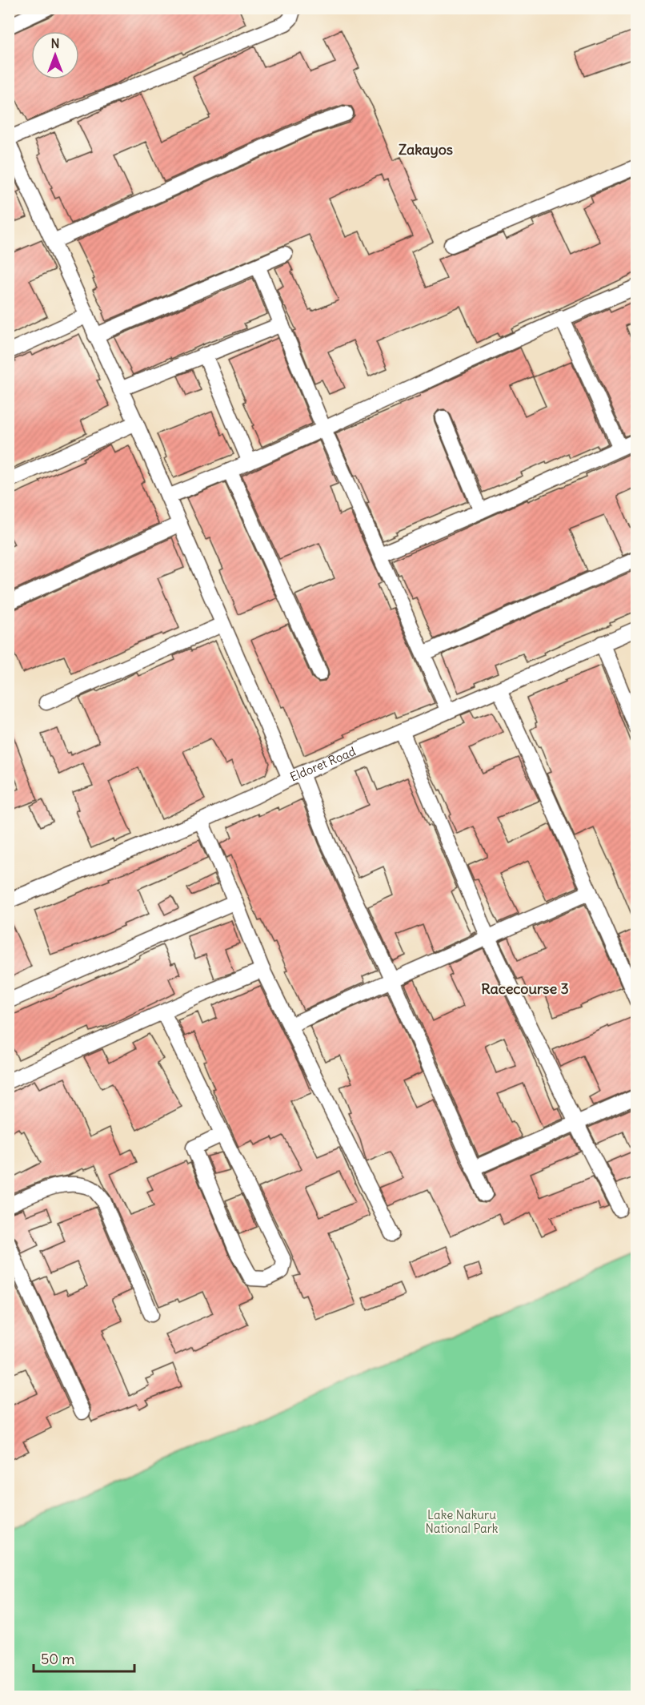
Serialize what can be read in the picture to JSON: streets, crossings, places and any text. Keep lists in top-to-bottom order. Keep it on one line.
{"streets":{"street":["Eldoret Road"]},"districts":["Zakayos","Racecourse 3"],"parks":["Lake Nakuru National Park"],"scale_bar":"50 m","north":"top"}
